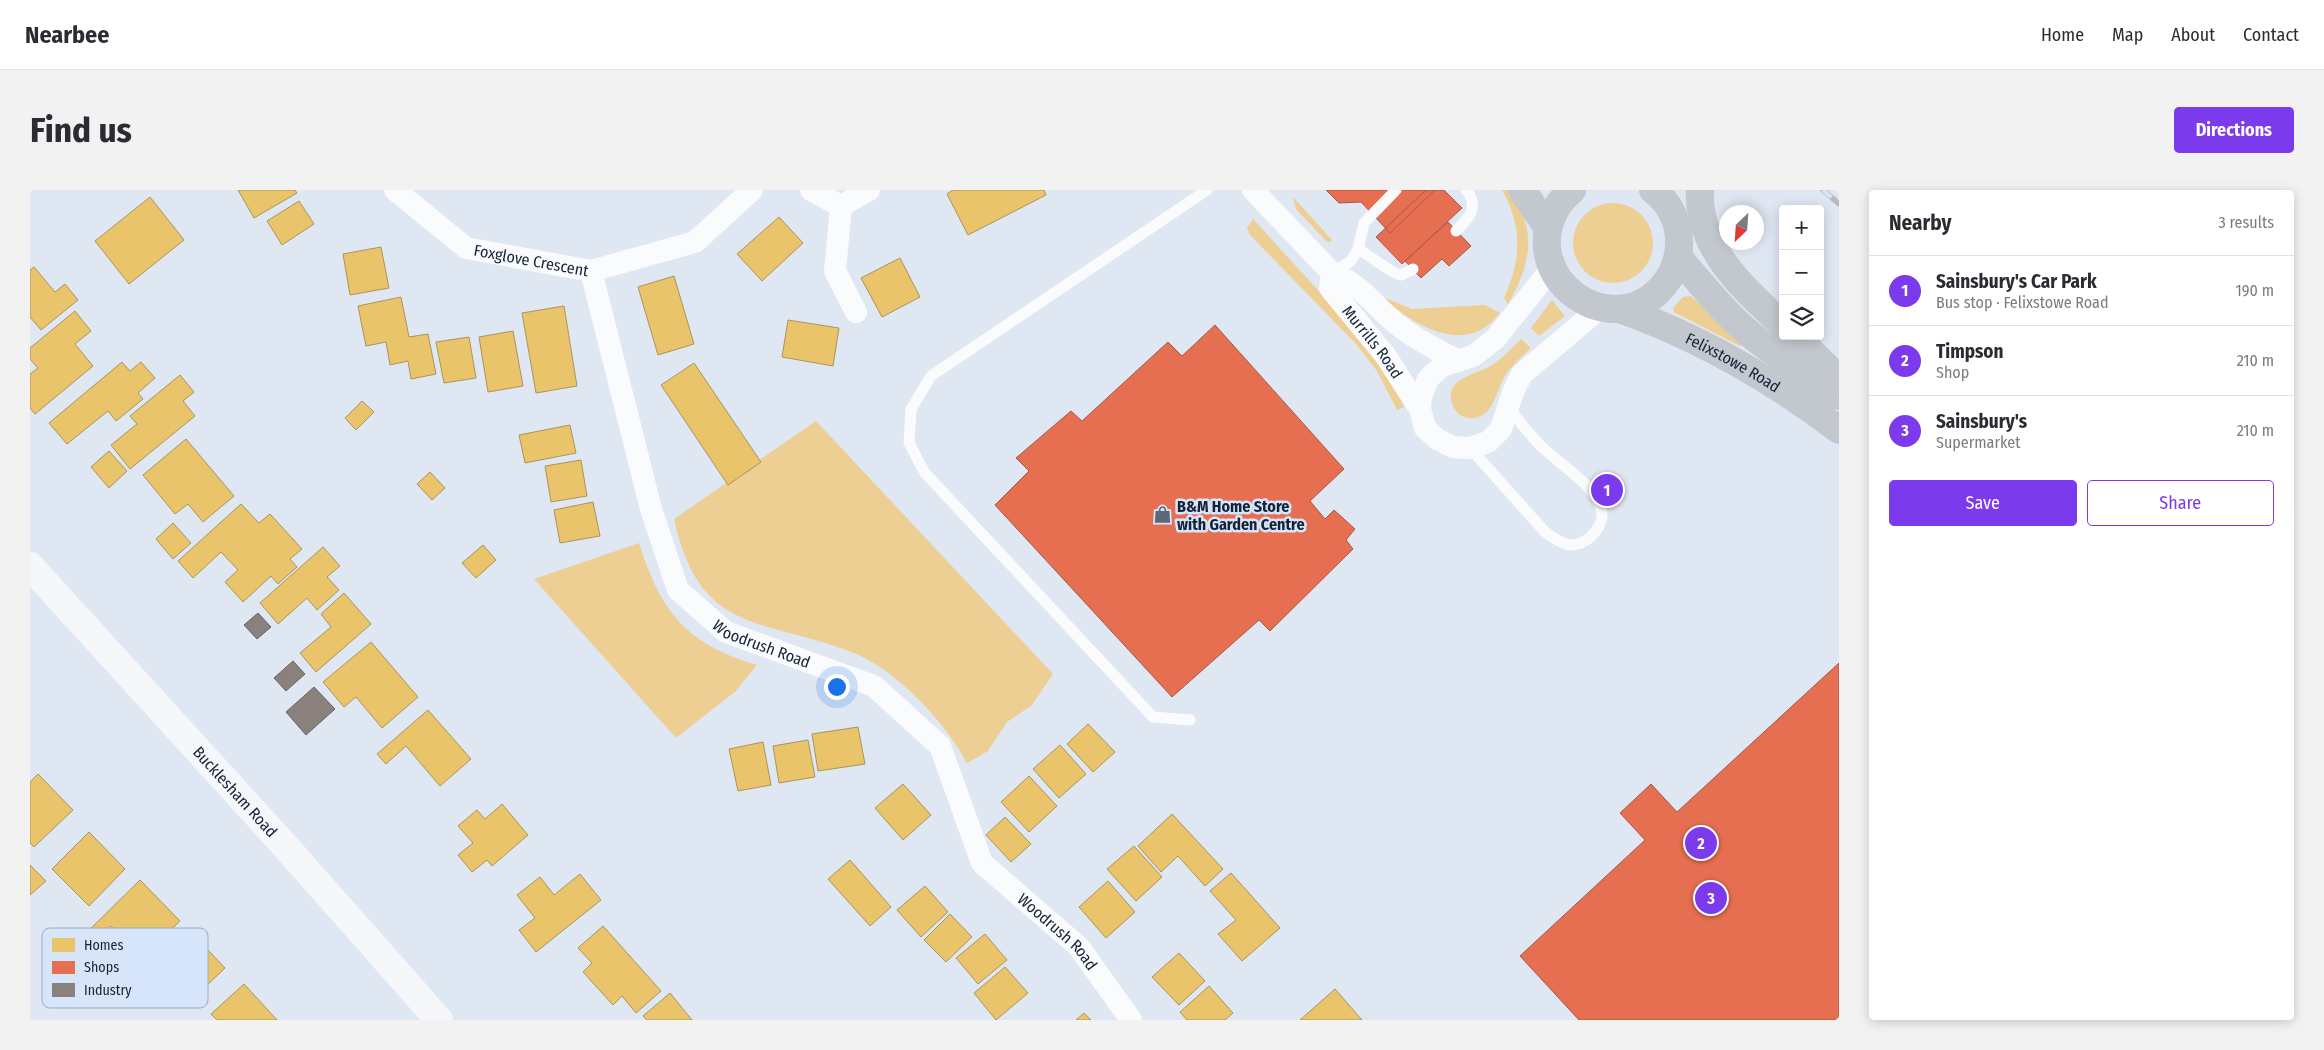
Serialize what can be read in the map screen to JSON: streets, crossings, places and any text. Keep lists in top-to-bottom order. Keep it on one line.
{"streets":{"main road":["Felixstowe Road"],"street":["Foxglove Crescent","Murrills Road","Woodrush Road","Bucklesham Road"]},"crossings":[["Foxglove Crescent","Woodrush Road"]],"places":{"shop":["B&M Home Store with Garden Centre"]},"legend":["Homes","Shops","Industry"],"north":"bottom left","page":{"header":"Nearbee","nav":["Home","Map","About","Contact"],"buttons":["Directions",["Save","Share"]],"title":"Find us","heading":["Nearby","3 results"],"map_buttons":["+","−"],"list":[{"mark":"1","name":"Sainsbury's Car Park","note":"Bus stop · Felixstowe Road","value":"190 m"},{"mark":"2","name":"Timpson","note":"Shop","value":"210 m"},{"mark":"3","name":"Sainsbury's","note":"Supermarket","value":"210 m"}],"pins":["1","2","3"]}}
